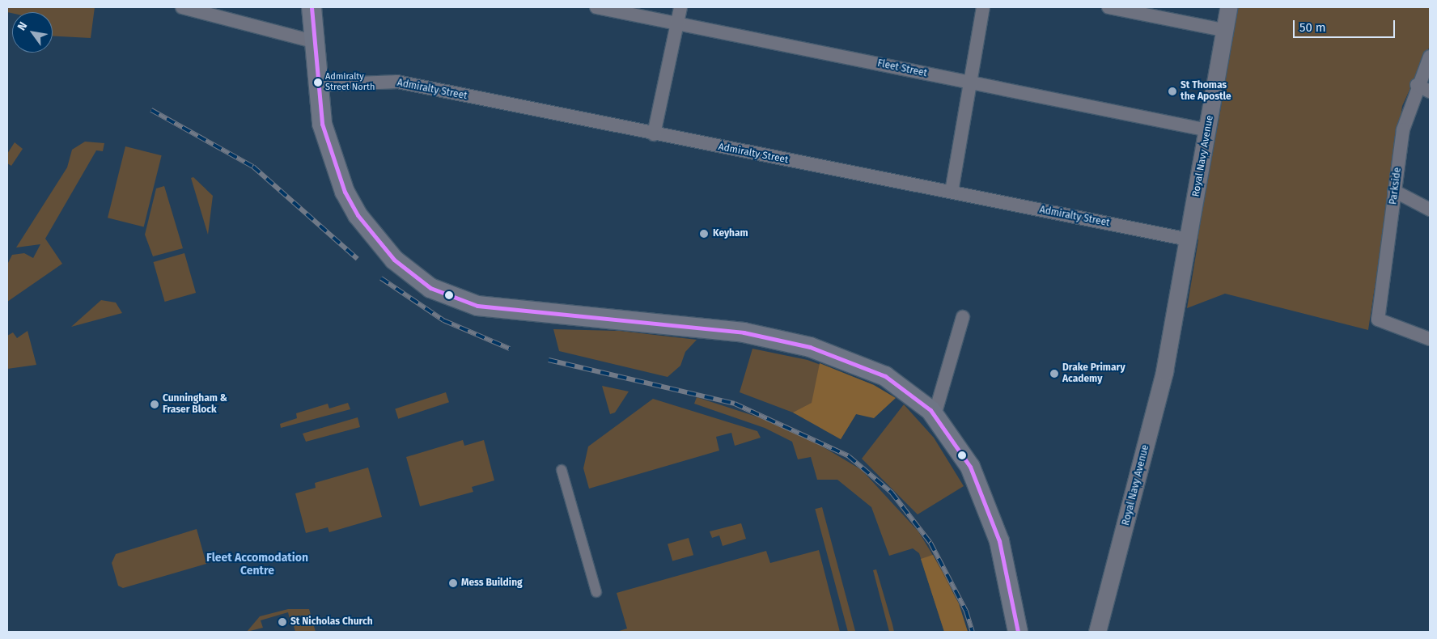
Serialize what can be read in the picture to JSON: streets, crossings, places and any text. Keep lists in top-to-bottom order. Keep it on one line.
{"streets":{"street":["Fleet Street","Admiralty Street","Royal Navy Avenue","Parkside"]},"crossings":[["Fleet Street","Royal Navy Avenue"],["Admiralty Street","Royal Navy Avenue"]],"districts":["Fleet Accomodation Centre"],"places":["Admiralty Street North","St Thomas the Apostle","Keyham","Drake Primary Academy","Cunningham & Fraser Block","Mess Building","St Nicholas Church"],"scale_bar":"50 m","north":"top left"}
